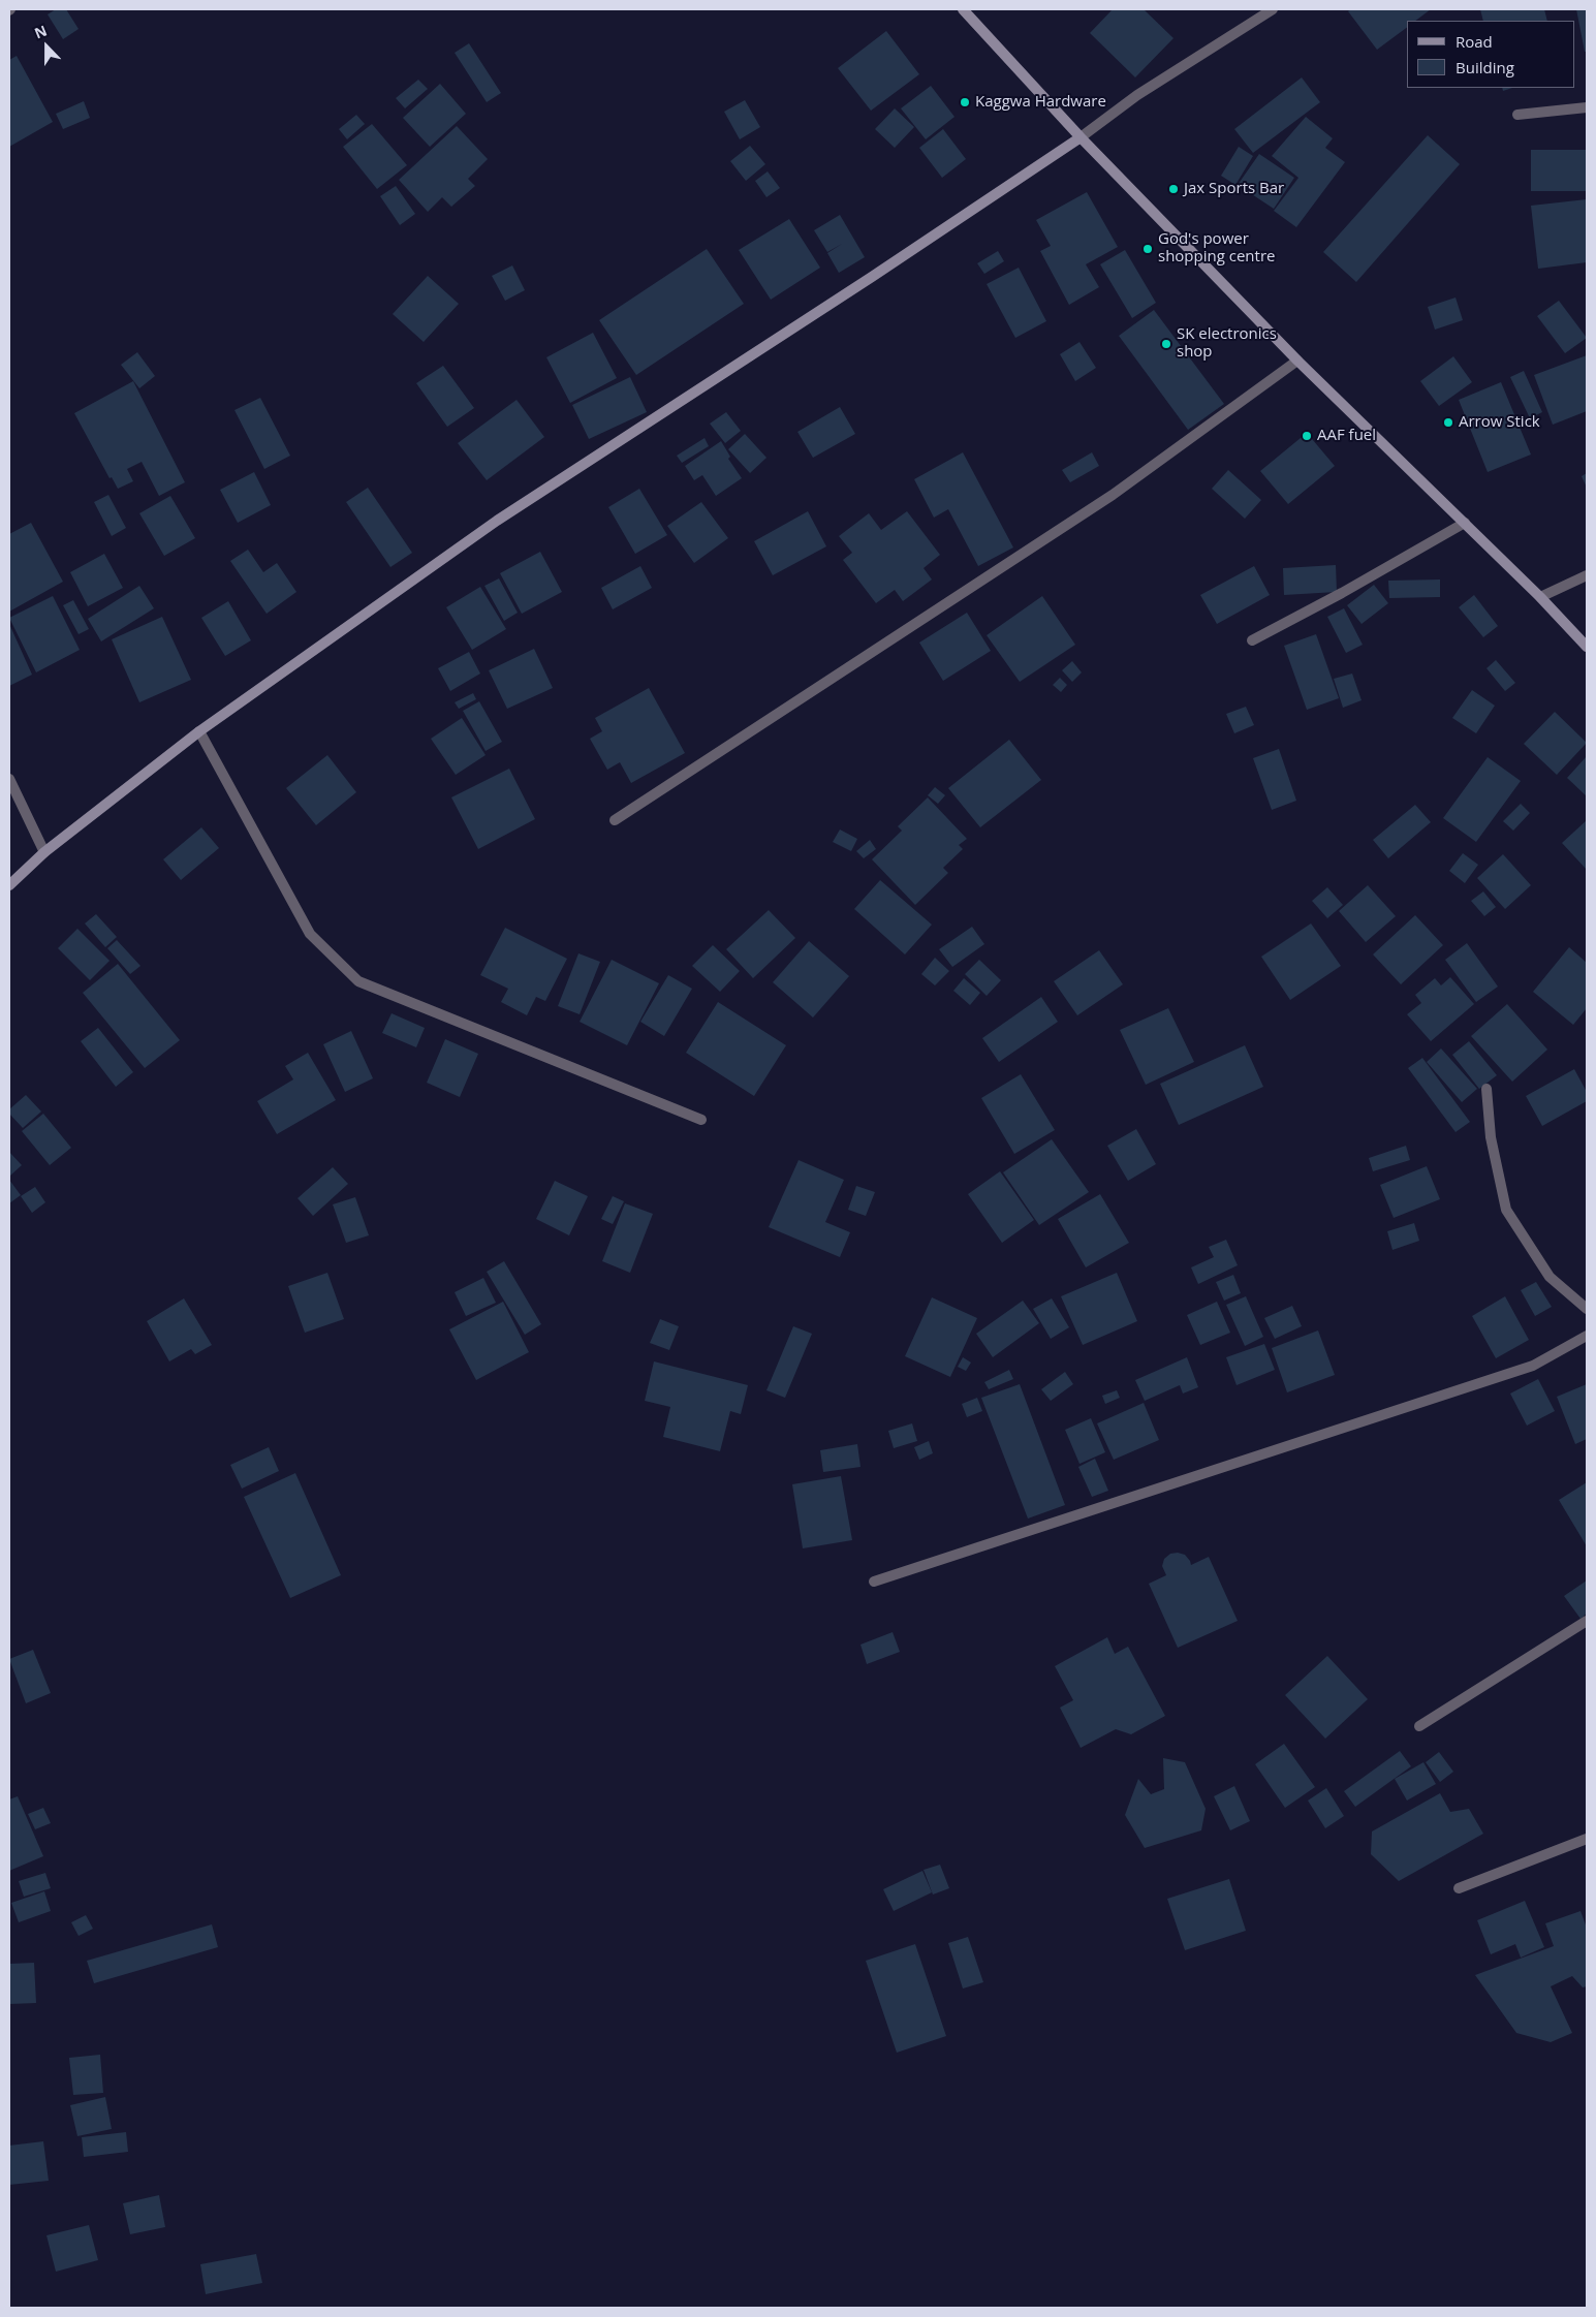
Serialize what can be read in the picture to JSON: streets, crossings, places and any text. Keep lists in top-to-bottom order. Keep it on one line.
{"places":["Kaggwa Hardware","Jax Sports Bar","God's power shopping centre","SK electronics shop","Arrow Stick","AAF fuel"],"legend":["Road","Building"],"north":"top"}
